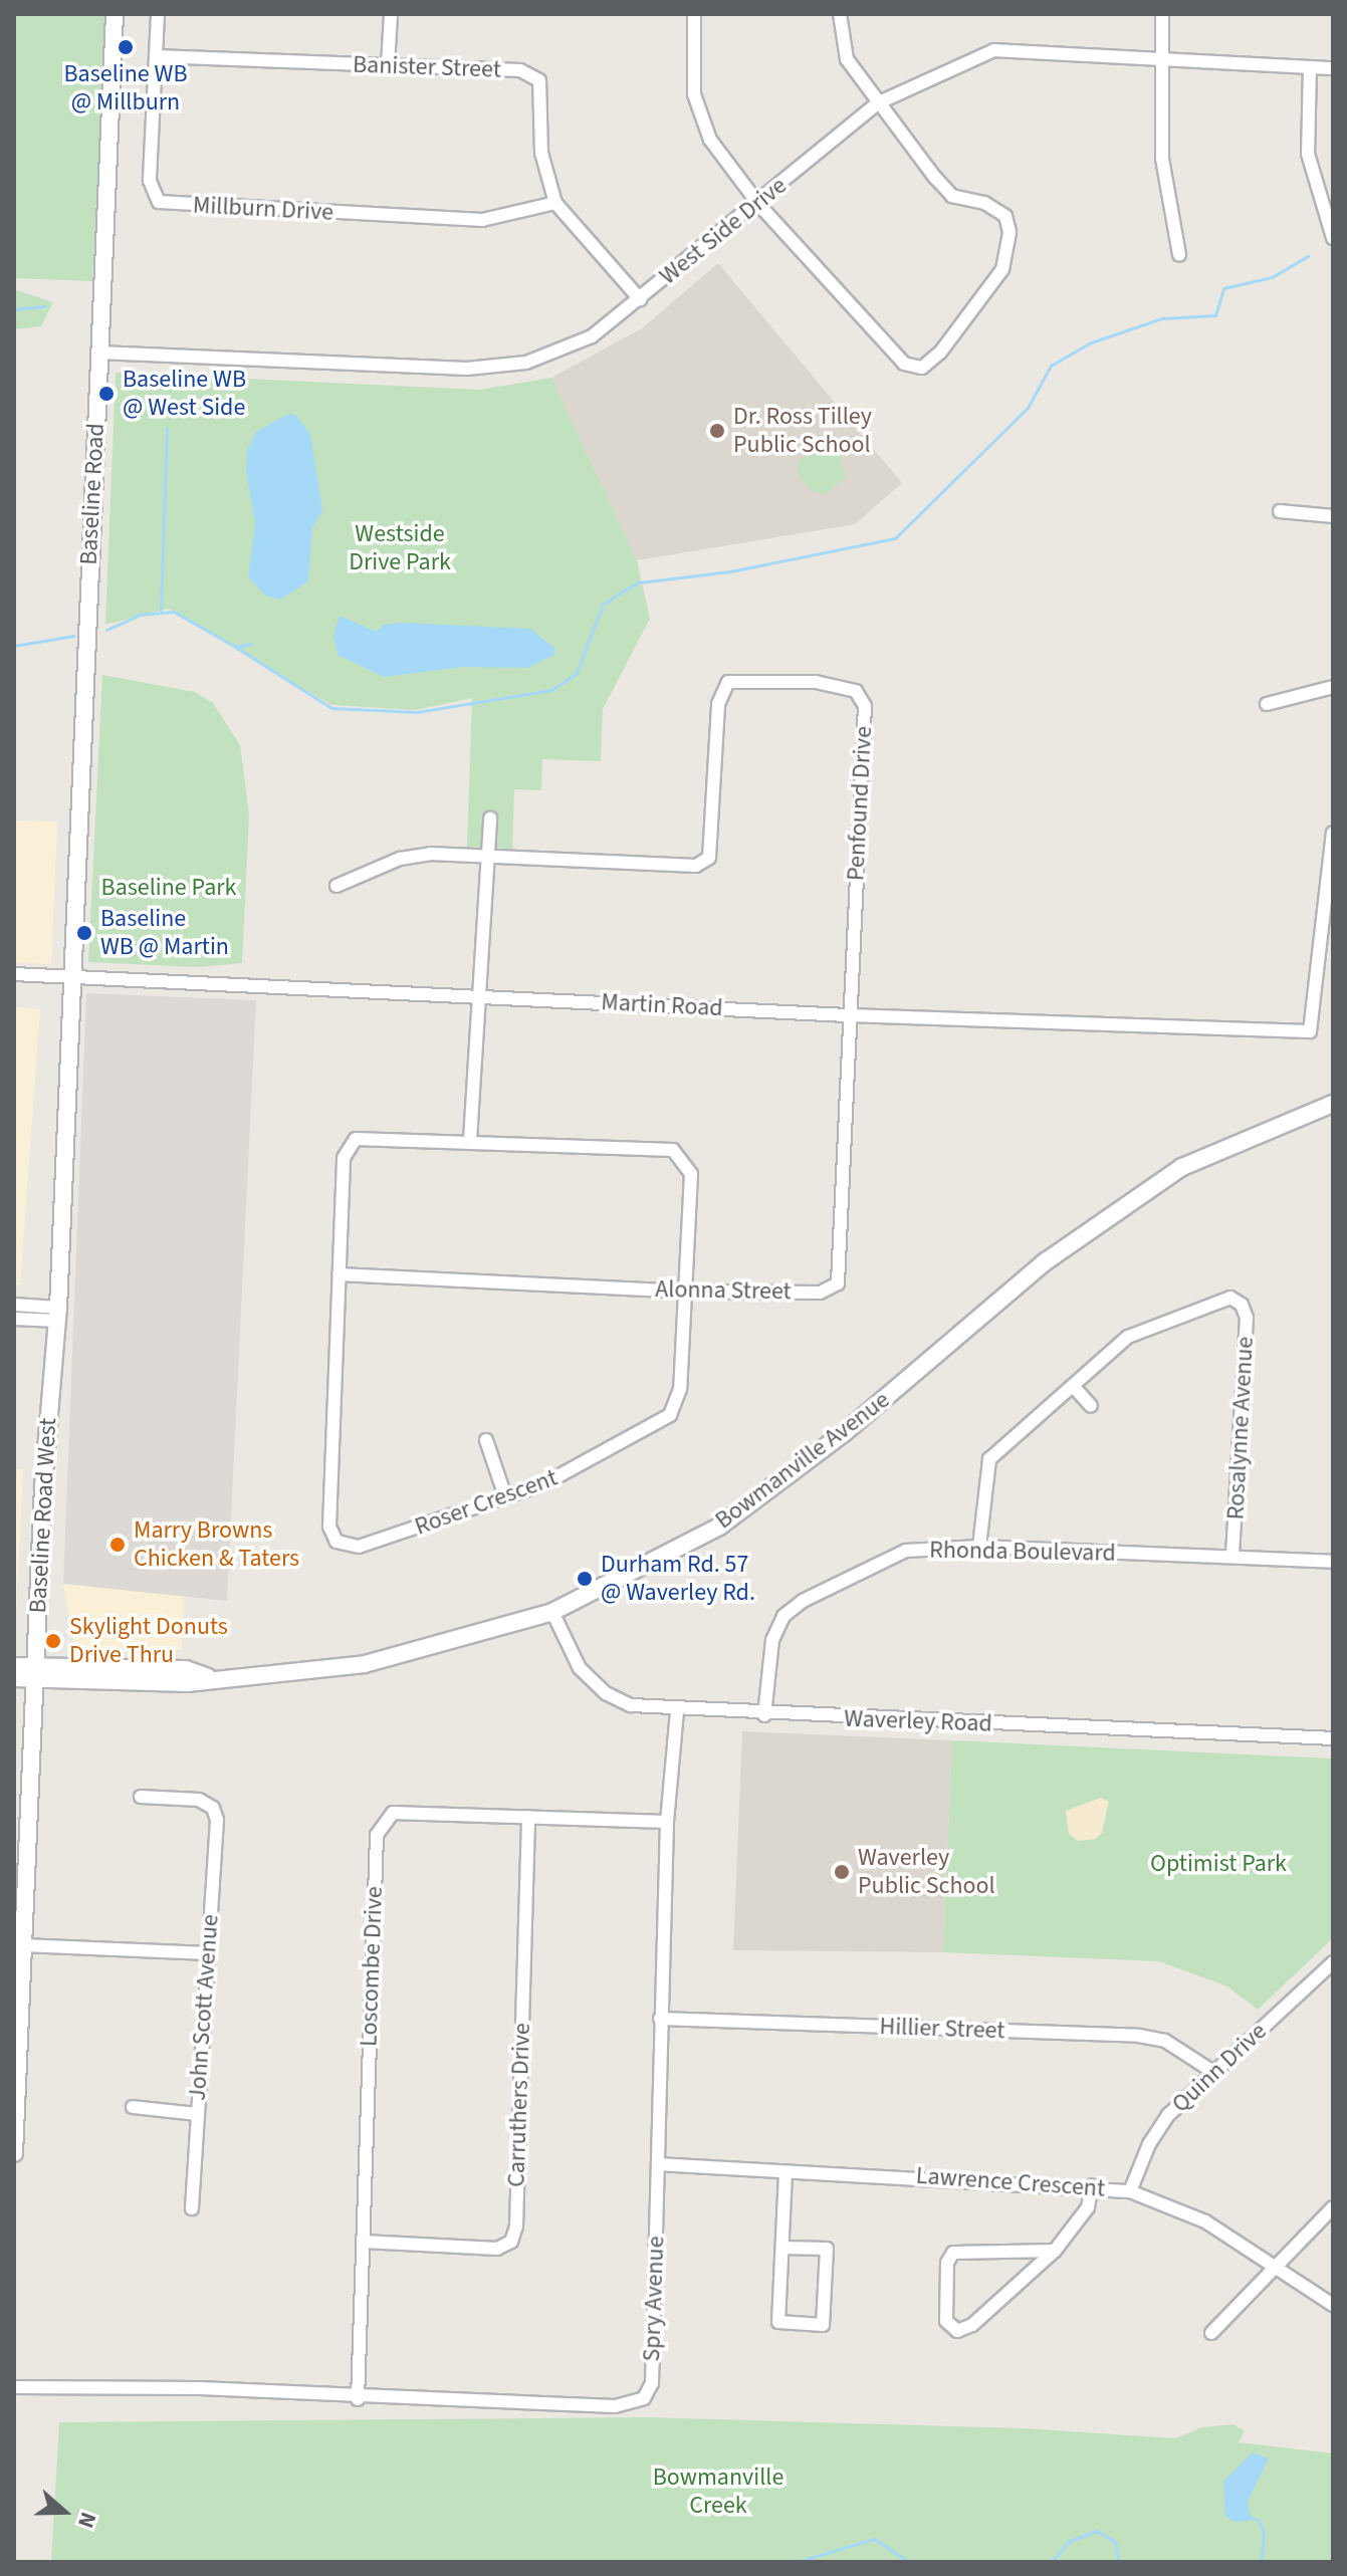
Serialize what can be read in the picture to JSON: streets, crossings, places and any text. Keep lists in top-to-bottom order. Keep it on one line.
{"streets":{"street":["Banister Street","Millburn Drive","West Side Drive","Baseline Road","Penfound Drive","Martin Road","Alonna Street","Rosalynne Avenue","Bowmanville Avenue","Roser Crescent","Baseline Road West","Rhonda Boulevard","Waverley Road","Loscombe Drive","John Scott Avenue","Hillier Street","Quinn Drive","Carruthers Drive","Lawrence Crescent","Spry Avenue"]},"crossings":[["Banister Street","Millburn Drive"],["Banister Street","West Side Drive"],["West Side Drive","Baseline Road"],["Baseline Road","Martin Road"],["Baseline Road","Baseline Road West"],["Penfound Drive","Martin Road"],["Penfound Drive","Alonna Street"],["Martin Road","Alonna Street"],["Martin Road","Baseline Road West"],["Alonna Street","Roser Crescent"],["Rosalynne Avenue","Rhonda Boulevard"],["Bowmanville Avenue","Baseline Road West"],["Bowmanville Avenue","Waverley Road"],["Rhonda Boulevard","Waverley Road"],["Waverley Road","Spry Avenue"],["Loscombe Drive","Carruthers Drive"],["Loscombe Drive","Spry Avenue"],["Hillier Street","Quinn Drive"],["Hillier Street","Spry Avenue"],["Quinn Drive","Lawrence Crescent"],["Lawrence Crescent","Spry Avenue"]],"parks":["Westside Drive Park","Baseline Park","Optimist Park","Bowmanville Creek"],"places":["Baseline WB @ Millburn","Baseline WB @ West Side","Dr. Ross Tilley Public School","Baseline WB @ Martin","Marry Browns Chicken & Taters","Durham Rd. 57 @ Waverley Rd.","Skylight Donuts Drive Thru","Waverley Public School"],"north":"right"}
